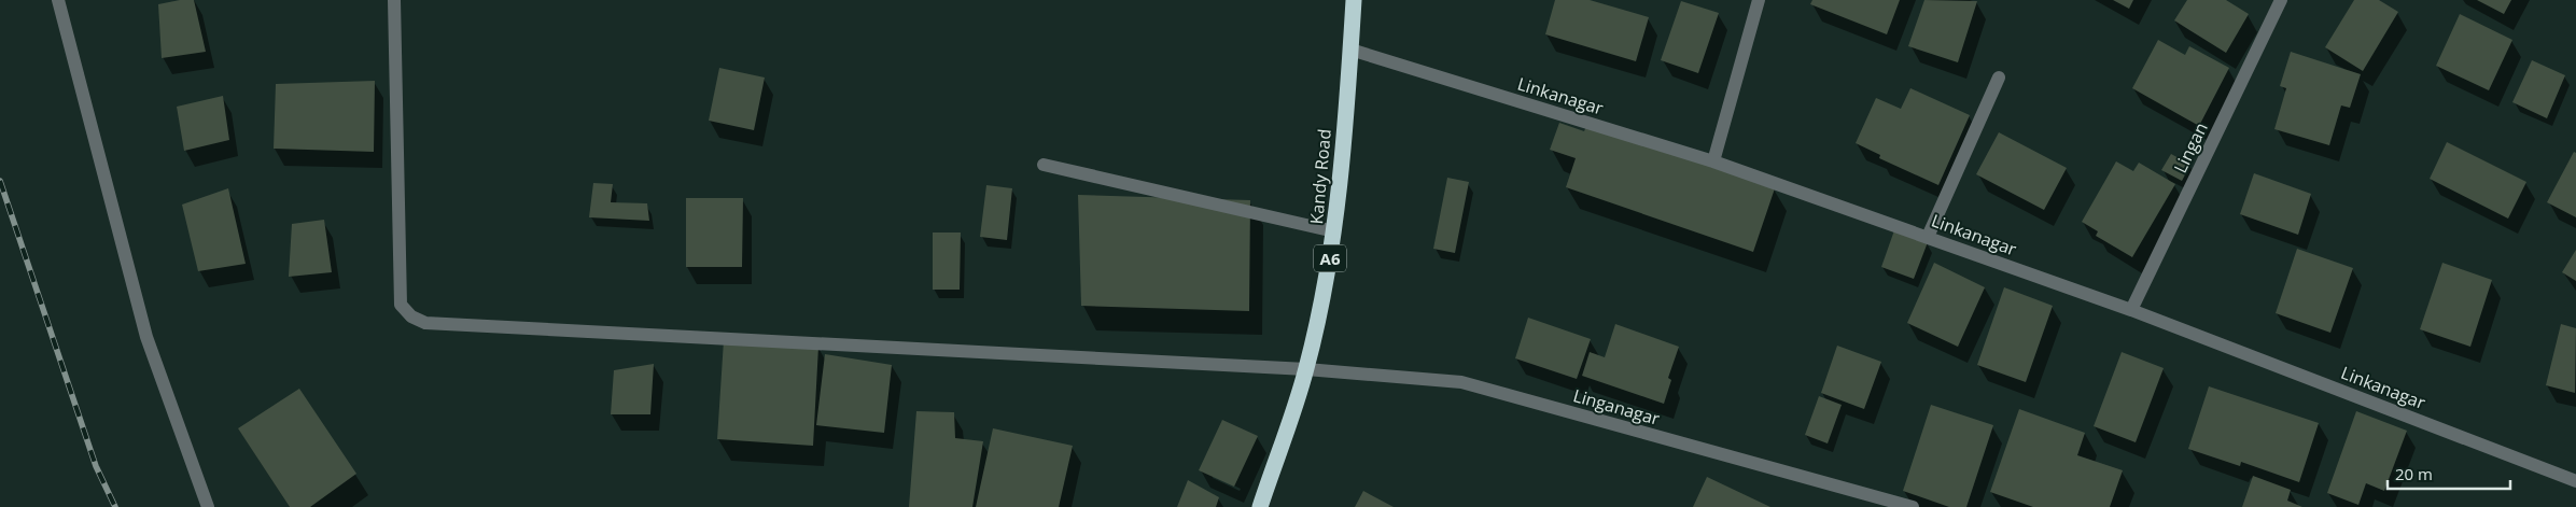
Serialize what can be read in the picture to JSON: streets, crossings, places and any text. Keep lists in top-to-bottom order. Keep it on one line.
{"streets":{"highway":["Kandy Road","A6"],"street":["Linkanagar","Lingan","Linganagar"]},"crossings":[["Linkanagar","Lingan"],["Linkanagar","Kandy Road"],["Kandy Road","Linganagar"]],"scale_bar":"20 m"}
